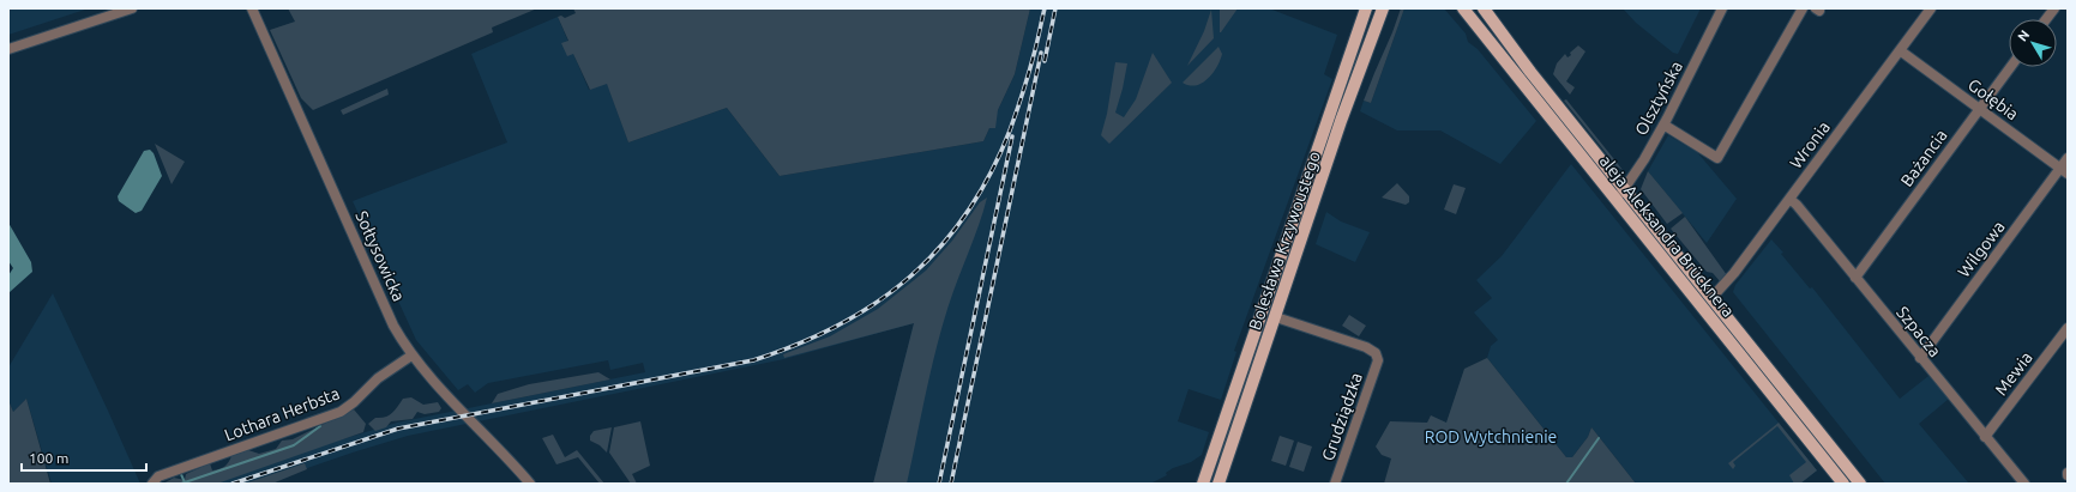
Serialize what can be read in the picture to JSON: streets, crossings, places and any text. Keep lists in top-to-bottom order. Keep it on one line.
{"streets":{"main road":["aleja Aleksandra Brücknera","Bolesława Krzywoustego"],"street":["Olsztyńska","Gołębia","Wronia","Bażancia","Wilgowa","Sołtysowicka","Szpacza","Mewia","Lothara Herbsta","Grudziądzka"]},"crossings":[["Olsztyńska","aleja Aleksandra Brücknera"],["Gołębia","Wronia"],["Gołębia","Bażancia"],["Gołębia","Wilgowa"],["Wronia","aleja Aleksandra Brücknera"],["Wronia","Szpacza"],["Bażancia","Szpacza"],["Bolesława Krzywoustego","Grudziądzka"],["Wilgowa","Szpacza"],["Sołtysowicka","Lothara Herbsta"],["Szpacza","Mewia"]],"parks":["ROD Wytchnienie"],"scale_bar":"100 m","north":"top left"}
